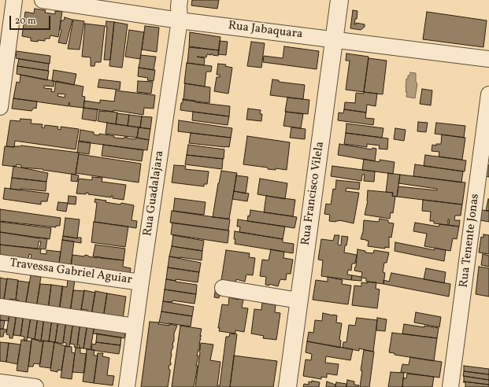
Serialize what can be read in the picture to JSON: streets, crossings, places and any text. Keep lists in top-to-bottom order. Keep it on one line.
{"streets":{"street":["Rua Jabaquara","Rua Guadalajara","Rua Francisco Vilela","Rua Tenente Jonas","Travessa Gabriel Aguiar"]},"crossings":[["Rua Jabaquara","Rua Guadalajara"],["Rua Jabaquara","Rua Francisco Vilela"],["Rua Guadalajara","Travessa Gabriel Aguiar"]],"scale_bar":"20 m"}
